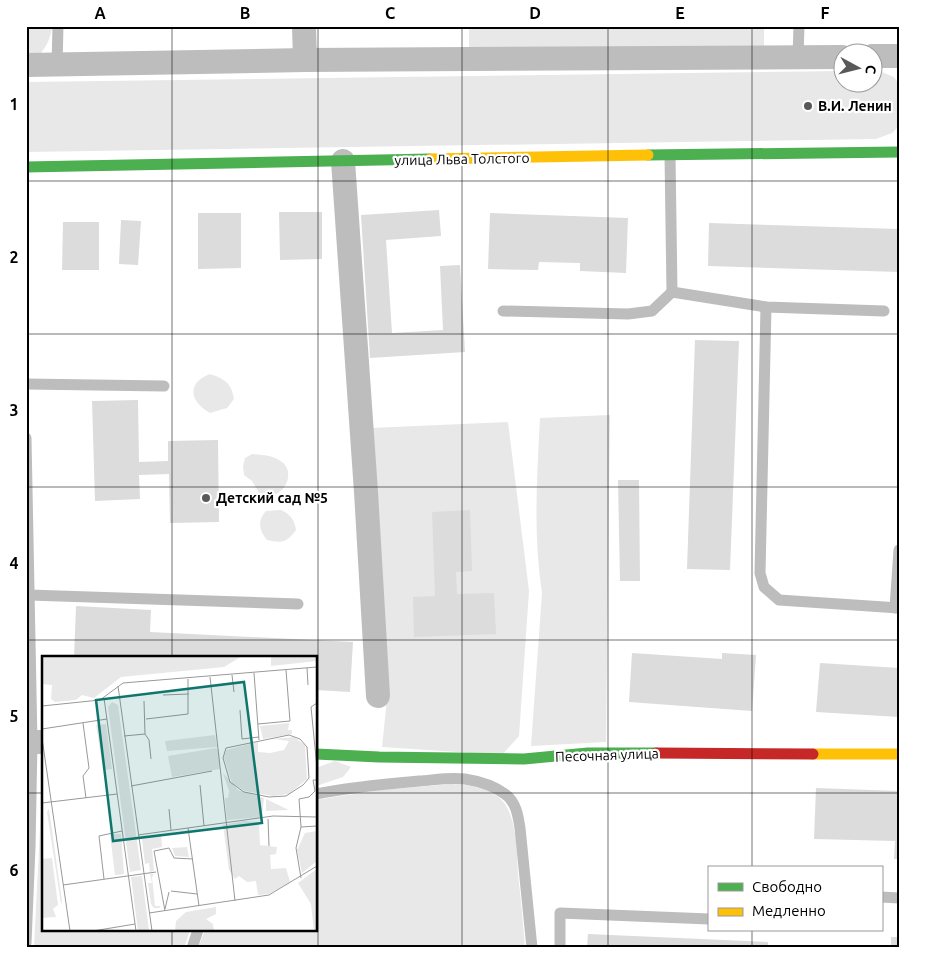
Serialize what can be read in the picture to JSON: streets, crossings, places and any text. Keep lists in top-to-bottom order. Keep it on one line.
{"streets":{"street":["улица Льва Толстого","Песочная улица"]},"places":["В.И. Ленин","Детский сад №5"],"legend":["Свободно","Медленно"],"north":"right","grid":{"columns":["A","B","C","D","E","F"],"rows":["1","2","3","4","5","6"]}}
